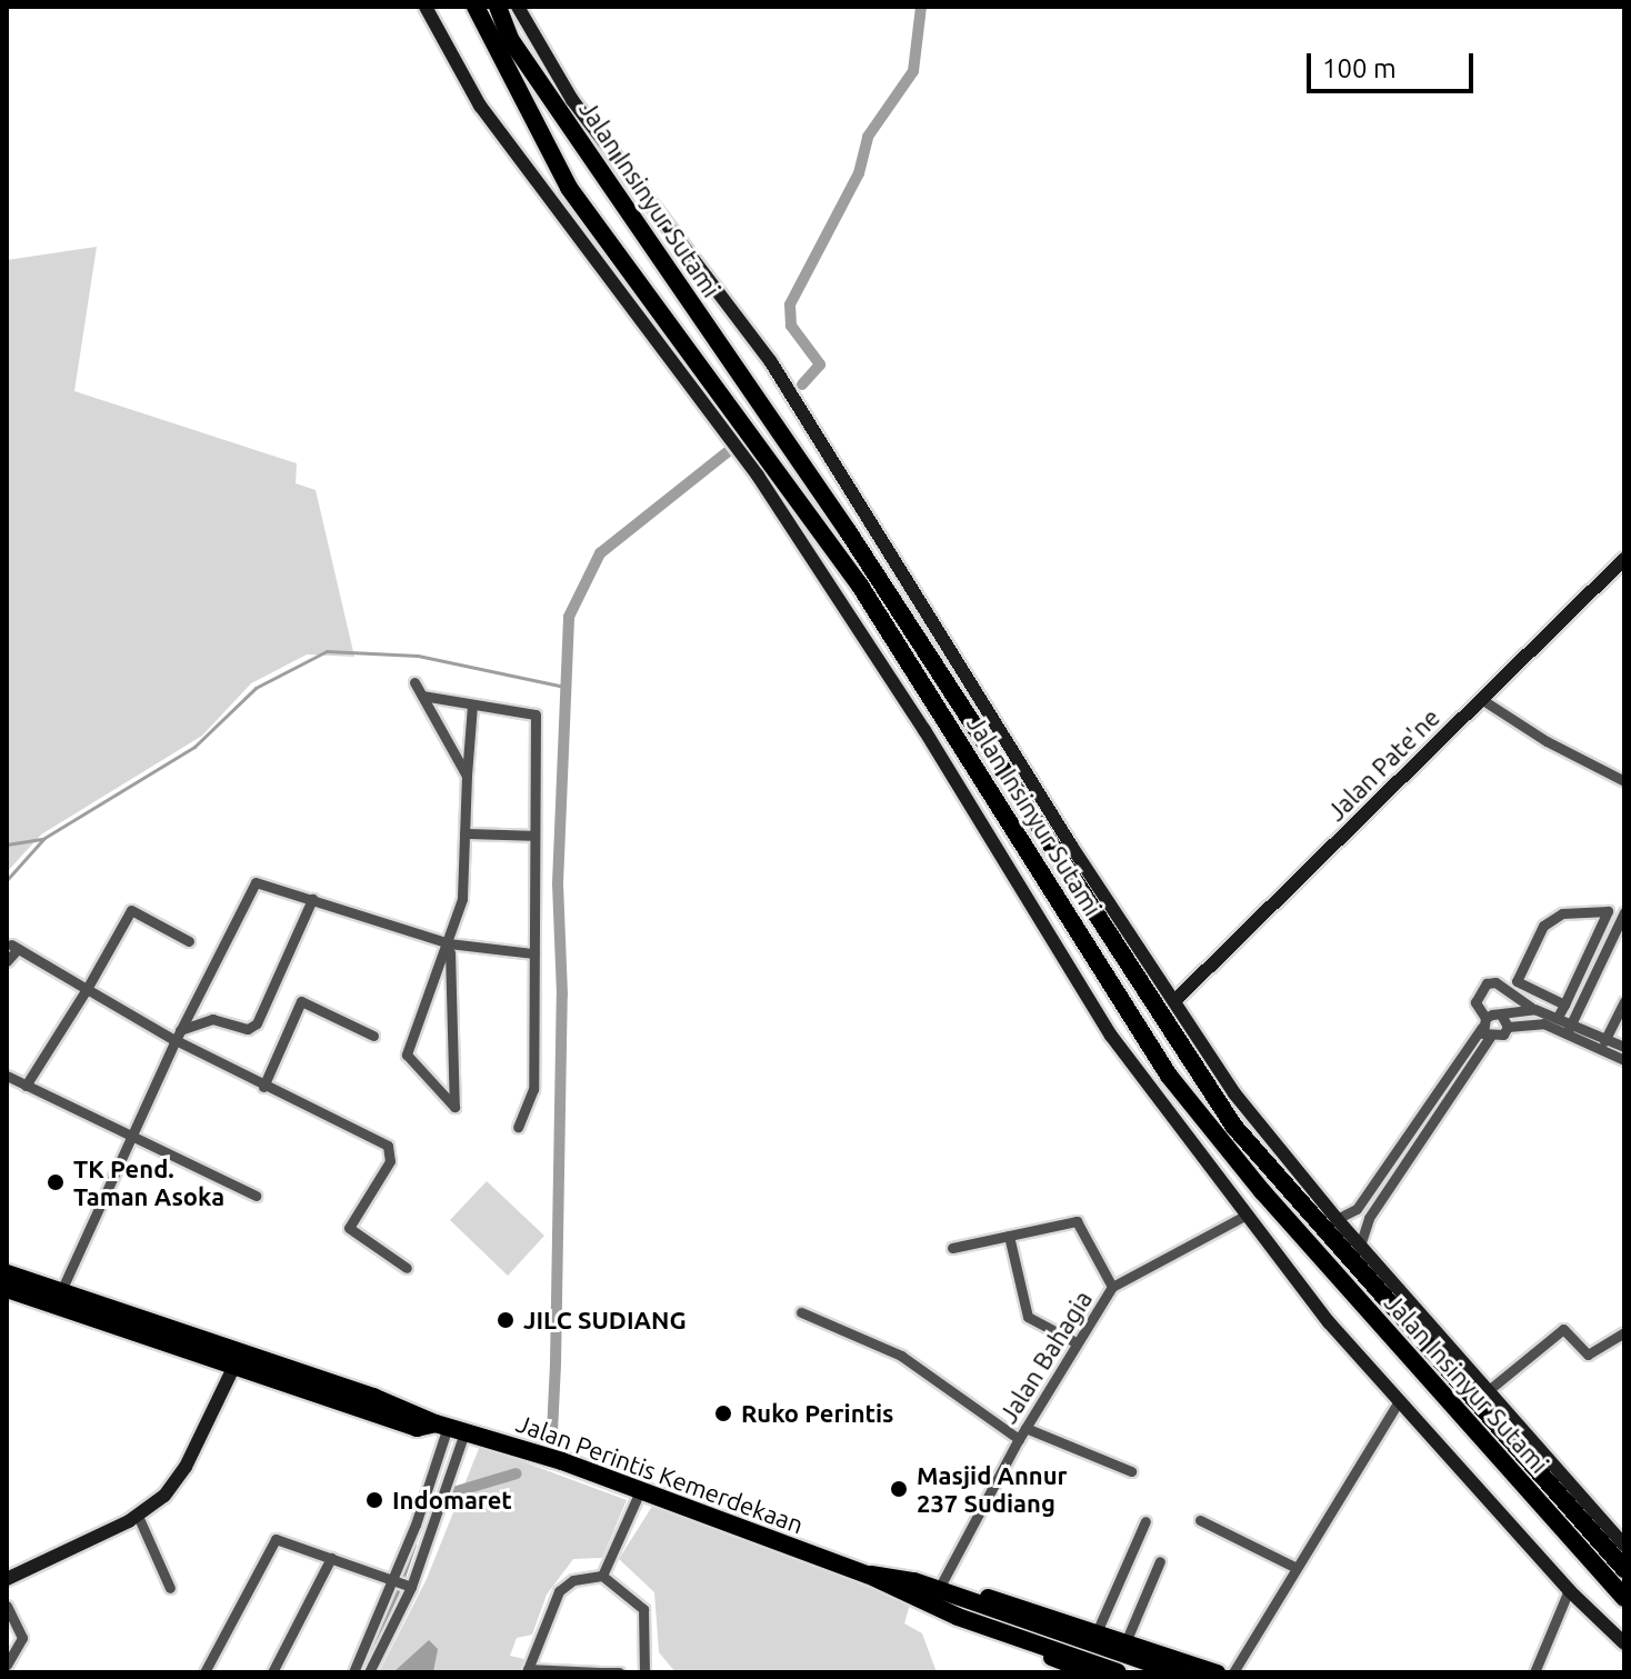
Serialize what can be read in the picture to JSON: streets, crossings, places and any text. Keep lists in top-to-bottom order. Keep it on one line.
{"streets":{"highway":["Jalan Insinyur Sutami","Jalan Perintis Kemerdekaan"],"street":["Jalan Pate'ne","Jalan Bahagia"]},"crossings":[["Jalan Bahagia","Jalan Perintis Kemerdekaan"]],"places":["TK Pend. Taman Asoka","JILC SUDIANG","Ruko Perintis","Masjid Annur 237 Sudiang","Indomaret"],"scale_bar":"100 m"}
